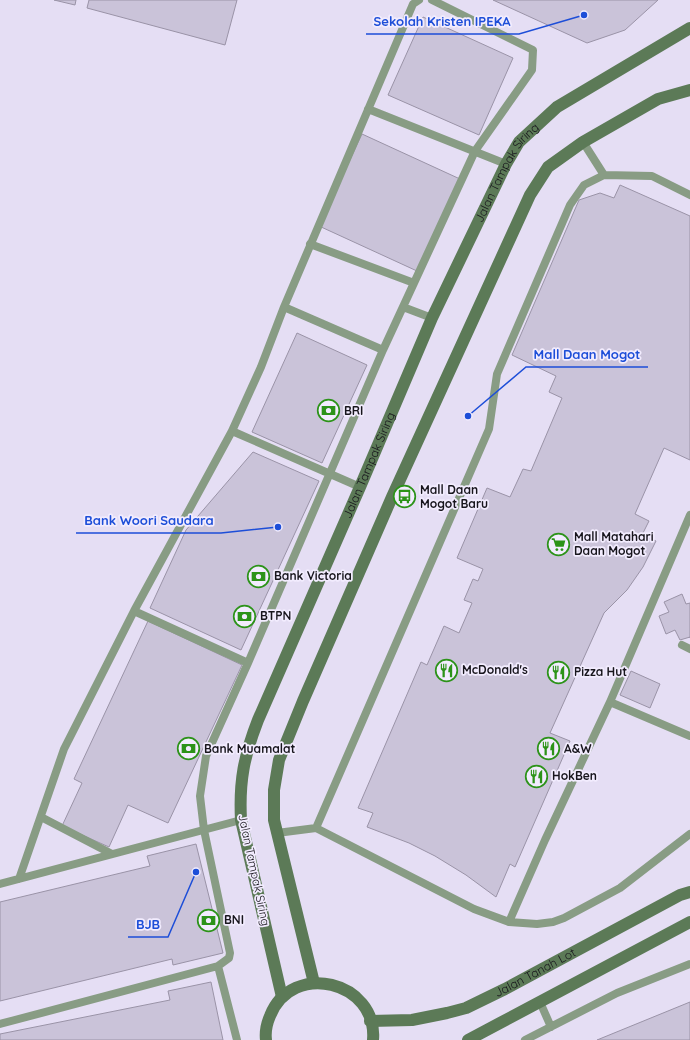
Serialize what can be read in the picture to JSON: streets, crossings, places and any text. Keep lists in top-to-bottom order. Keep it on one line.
{"streets":{"main road":["Jalan Tampak Siring","Jalan Tanah Lot"]},"places":{"other":["Sekolah Kristen IPEKA","Mall Daan Mogot","Bank Woori Saudara","BJB"],"bank":["BRI","Bank Victoria","BTPN","Bank Muamalat","BNI"],"bus stop":["Mall Daan Mogot Baru"],"supermarket":["Mall Matahari Daan Mogot"],"restaurant":["McDonald's","Pizza Hut","A&W","HokBen"]}}
